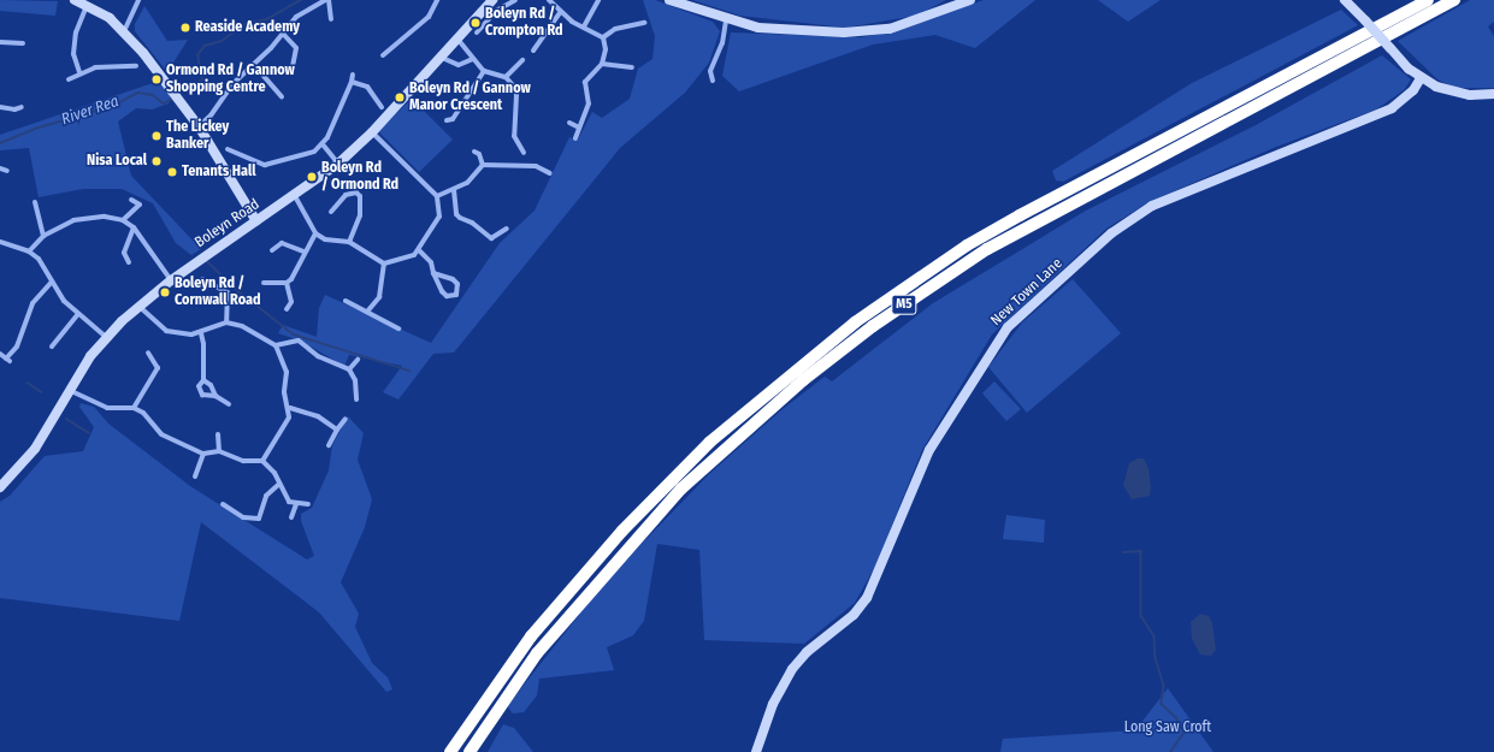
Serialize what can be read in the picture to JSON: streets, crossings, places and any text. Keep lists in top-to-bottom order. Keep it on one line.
{"streets":{"highway":["M5"],"street":["Boleyn Road","New Town Lane"]},"water":["River Rea"],"parks":["Long Saw Croft"],"places":["Boleyn Rd / Crompton Rd","Reaside Academy","Ormond Rd / Gannow Shopping Centre","Boleyn Rd / Gannow Manor Crescent","The Lickey Banker","Nisa Local","Tenants Hall","Boleyn Rd / Ormond Rd","Boleyn Rd / Cornwall Road"]}
